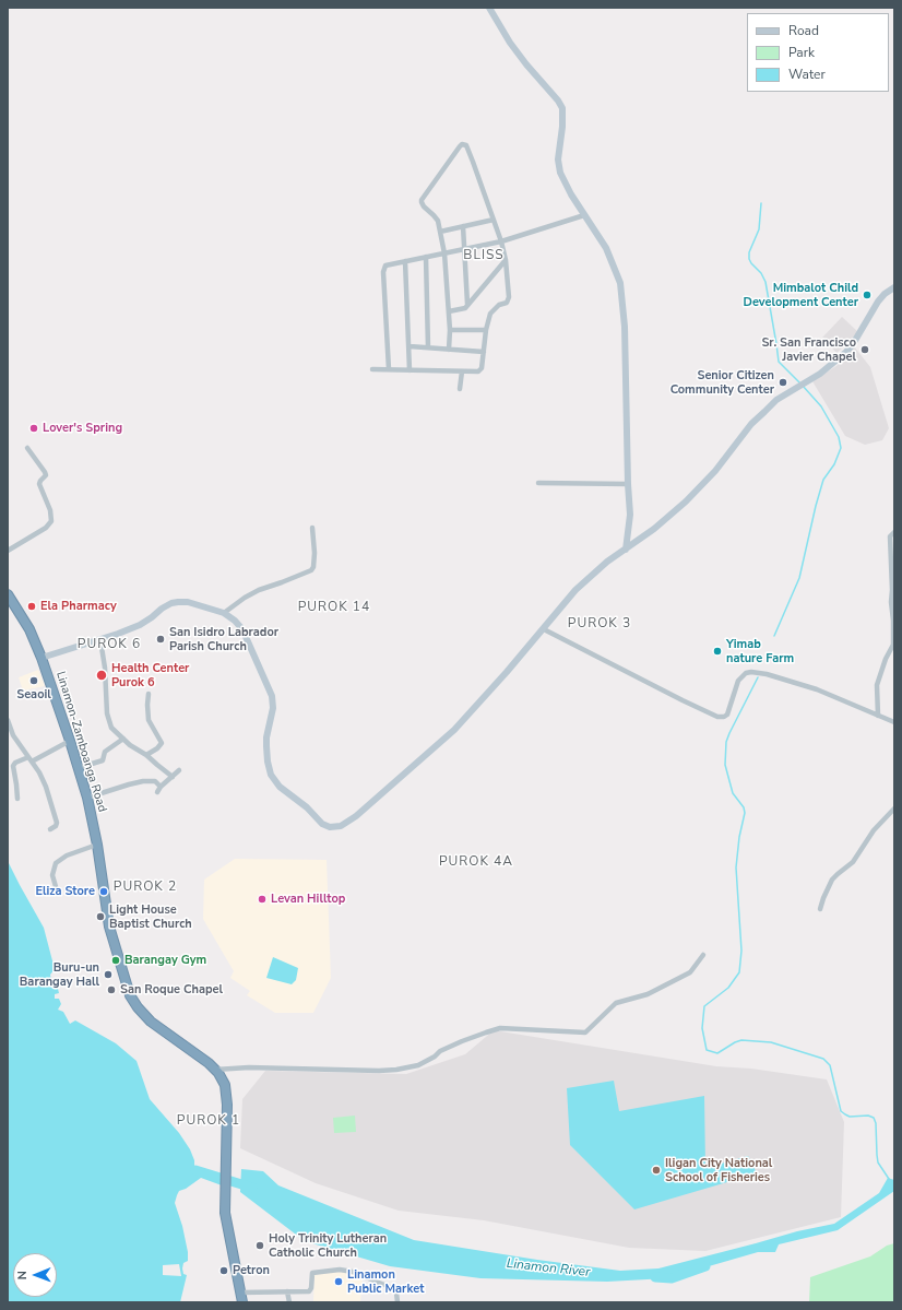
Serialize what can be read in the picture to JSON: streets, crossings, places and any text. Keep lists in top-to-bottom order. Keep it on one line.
{"streets":{"highway":["Linamon-Zamboanga Road"]},"districts":["BLISS","PUROK 14","PUROK 3","PUROK 6","PUROK 4A","PUROK 2","PUROK 1"],"water":["Linamon River"],"places":["Mimbalot Child Development Center","Sr. San Francisco Javier Chapel","Senior Citizen Community Center","Lover's Spring","Ela Pharmacy","San Isidro Labrador Parish Church","Yimab nature Farm","Health Center Purok 6","Seaoil","Eliza Store","Levan Hilltop","Light House Baptist Church","Barangay Gym","Buru-un Barangay Hall","San Roque Chapel","Iligan City National School of Fisheries","Holy Trinity Lutheran Catholic Church","Petron","Linamon Public Market"],"legend":["Road","Park","Water"],"north":"left"}
